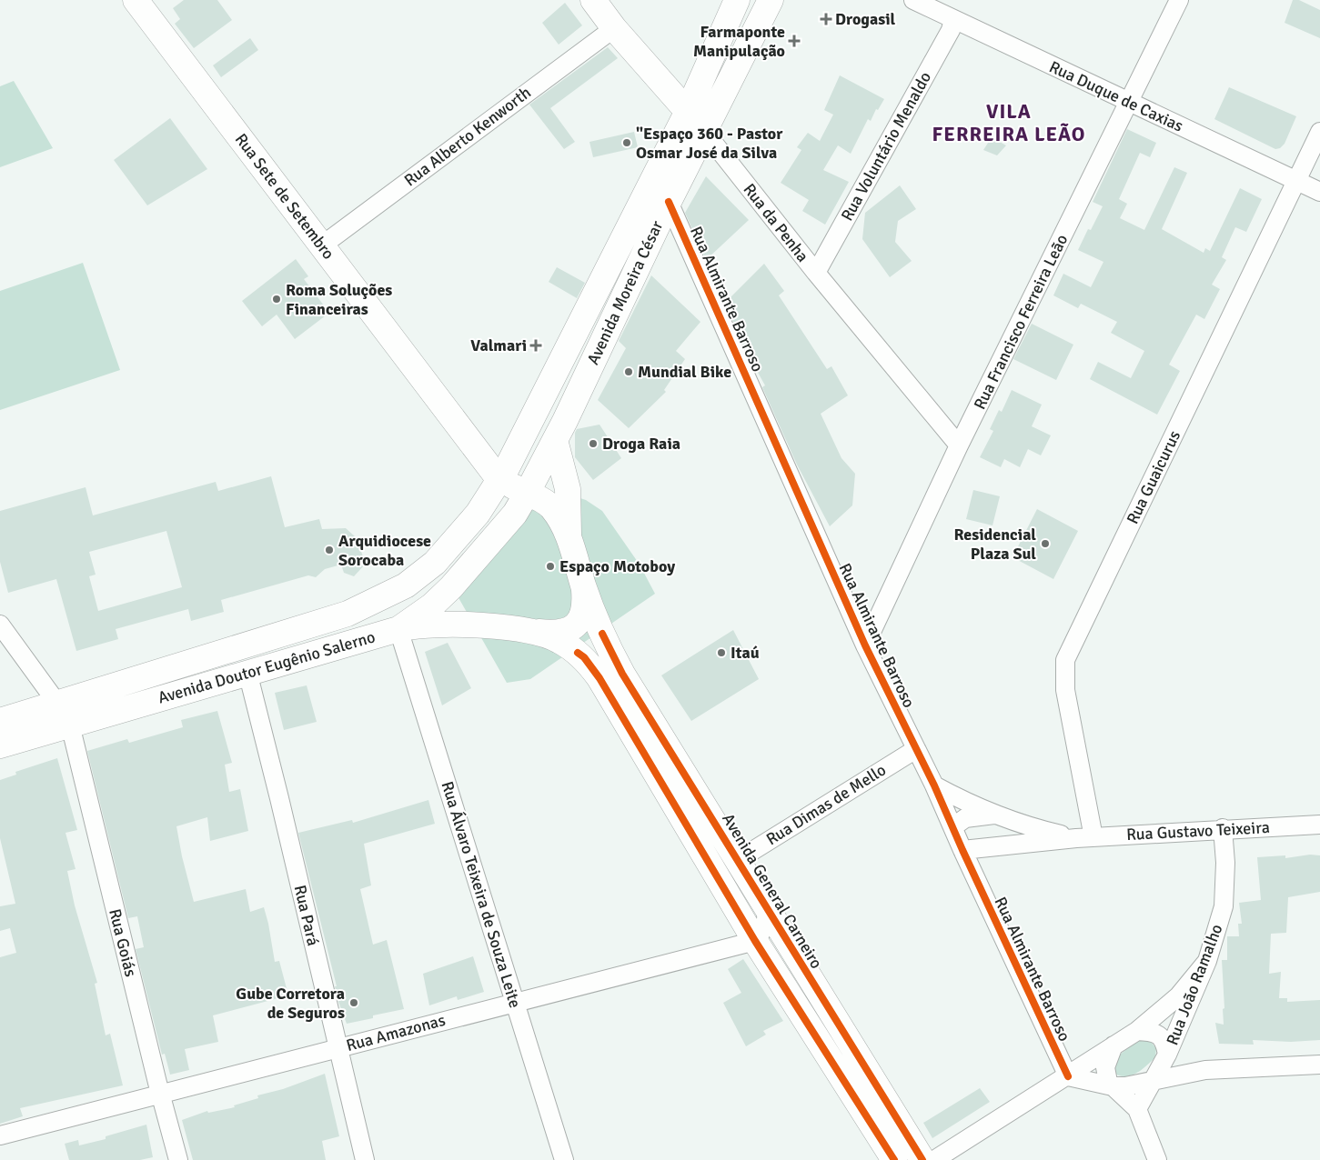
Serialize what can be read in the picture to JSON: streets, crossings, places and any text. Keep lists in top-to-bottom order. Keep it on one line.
{"streets":{"main road":["Rua Sete de Setembro","Rua da Penha","Avenida Moreira César","Avenida Doutor Eugênio Salerno","Avenida General Carneiro"],"street":["Rua Duque de Caxias","Rua Alberto Kenworth","Rua Voluntário Menaldo","Rua Almirante Barroso","Rua Francisco Ferreira Leão","Rua Guaicurus","Rua Dimas de Mello","Rua Gustavo Teixeira","Rua Álvaro Teixeira de Souza Leite","Rua Pará","Rua Goiás","Rua João Ramalho","Rua Amazonas"]},"crossings":[["Rua Duque de Caxias","Rua Voluntário Menaldo"],["Rua Duque de Caxias","Rua Francisco Ferreira Leão"],["Rua Duque de Caxias","Rua Guaicurus"],["Rua Alberto Kenworth","Rua Sete de Setembro"],["Rua Alberto Kenworth","Rua da Penha"],["Rua Voluntário Menaldo","Rua da Penha"],["Rua Sete de Setembro","Avenida Moreira César"],["Rua da Penha","Avenida Moreira César"],["Rua da Penha","Rua Francisco Ferreira Leão"],["Avenida Moreira César","Rua Almirante Barroso"],["Avenida Moreira César","Avenida Doutor Eugênio Salerno"],["Rua Almirante Barroso","Rua Francisco Ferreira Leão"],["Rua Almirante Barroso","Rua Dimas de Mello"],["Rua Almirante Barroso","Rua Gustavo Teixeira"],["Rua Guaicurus","Rua Gustavo Teixeira"],["Avenida Doutor Eugênio Salerno","Rua Álvaro Teixeira de Souza Leite"],["Avenida Doutor Eugênio Salerno","Rua Pará"],["Avenida Doutor Eugênio Salerno","Rua Goiás"],["Rua Dimas de Mello","Avenida General Carneiro"],["Rua Gustavo Teixeira","Rua João Ramalho"],["Rua Álvaro Teixeira de Souza Leite","Rua Amazonas"],["Rua Pará","Rua Amazonas"],["Rua Goiás","Rua Amazonas"]],"districts":["VILA FERREIRA LEÃO"],"places":{"health":["Drogasil","Farmaponte Manipulação","Valmari"],"other":["\"Espaço 360 - Pastor Osmar José da Silva","Roma Soluções Financeiras","Mundial Bike","Droga Raia","Residencial Plaza Sul","Arquidiocese Sorocaba","Espaço Motoboy","Itaú","Gube Corretora de Seguros"]}}
